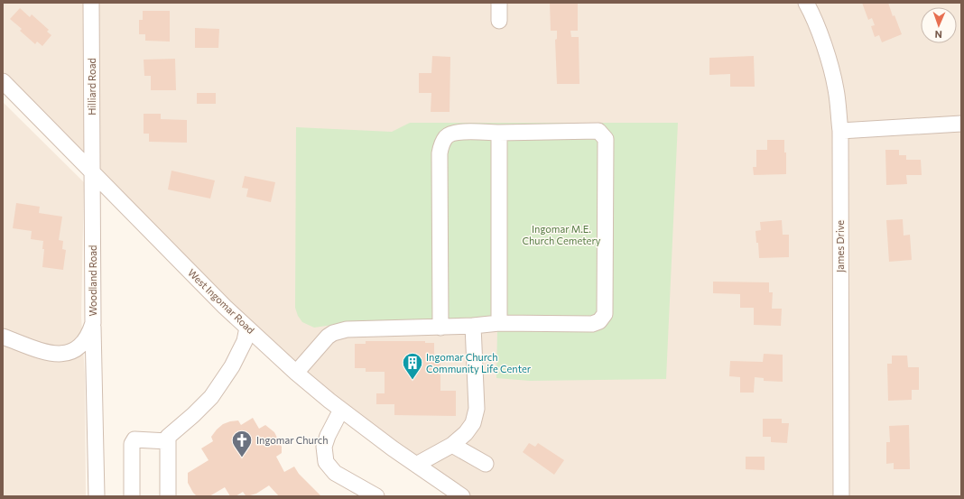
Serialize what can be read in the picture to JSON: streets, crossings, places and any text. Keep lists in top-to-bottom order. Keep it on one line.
{"streets":{"street":["Hilliard Road","James Drive","Woodland Road","West Ingomar Road"]},"crossings":[["Hilliard Road","Woodland Road"],["Hilliard Road","West Ingomar Road"],["Woodland Road","West Ingomar Road"]],"parks":["Ingomar M.E. Church Cemetery"],"places":{"building":["Ingomar Church Community Life Center"],"church":["Ingomar Church"]},"north":"bottom"}
